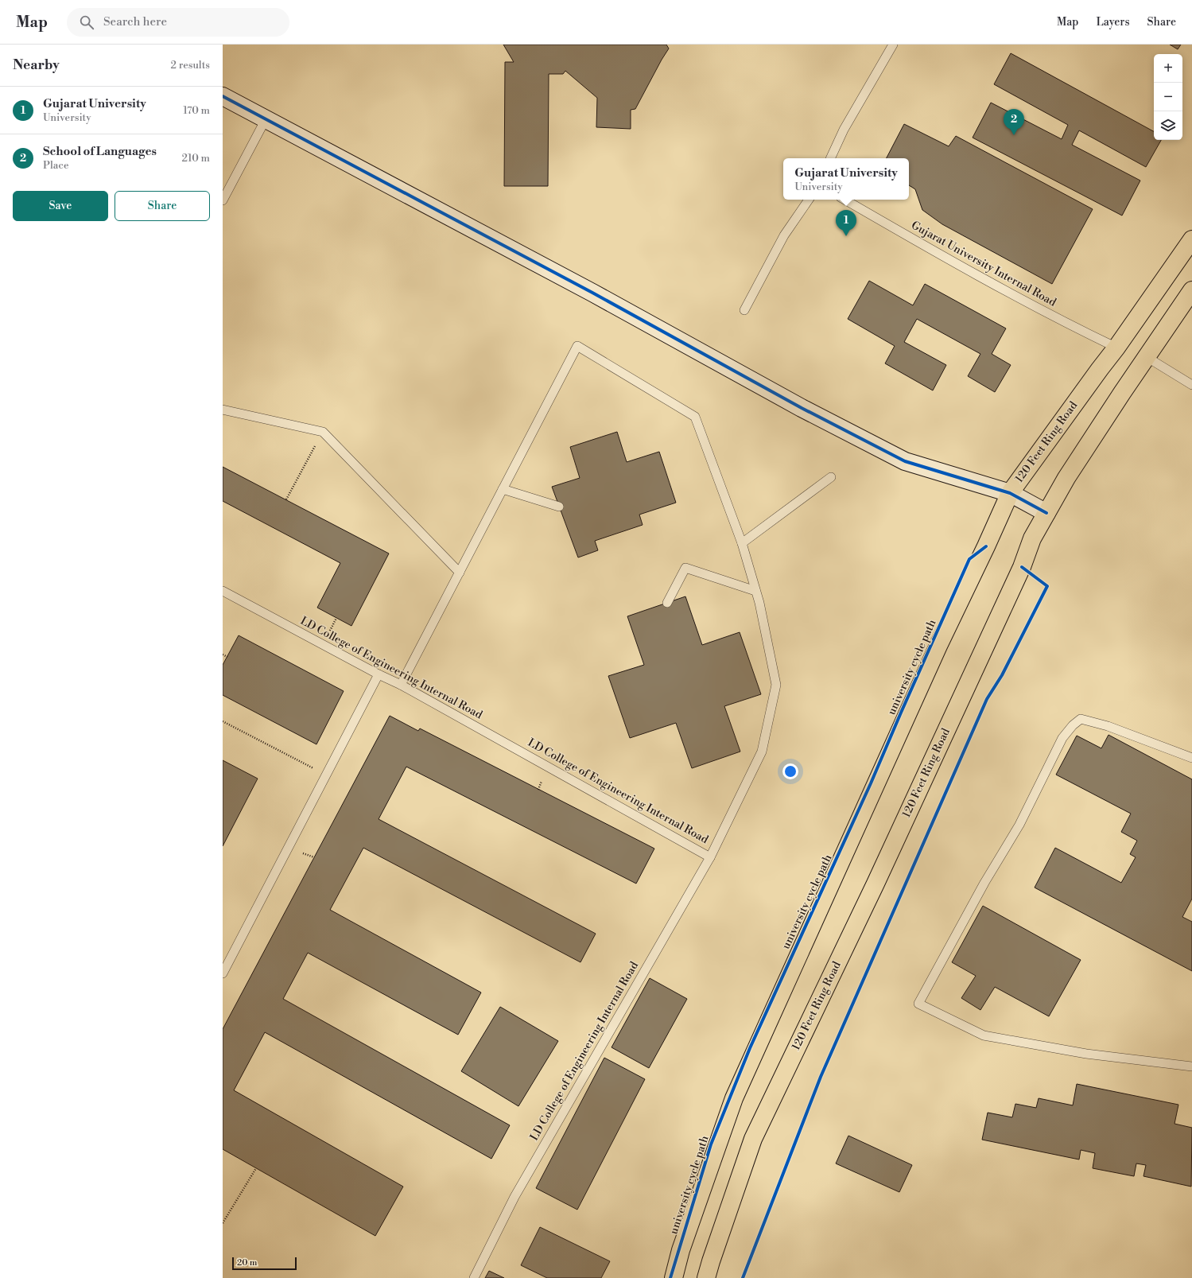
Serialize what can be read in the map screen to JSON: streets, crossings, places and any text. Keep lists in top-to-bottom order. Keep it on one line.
{"streets":{"main road":["120 Feet Ring Road"],"lane":["Gujarat University Internal Road","LD College of Engineering Internal Road"],"cycle path":["university cycle path"]},"crossings":[["Gujarat University Internal Road","120 Feet Ring Road"]],"scale_bar":"20 m","page":{"header":"Map","search":"Search here","nav":["Map","Layers","Share"],"heading":["Nearby","2 results"],"map_buttons":["+","−"],"list":[{"mark":"1","name":"Gujarat University","note":"University","value":"170 m"},{"mark":"2","name":"School of Languages","note":"Place","value":"210 m"}],"pins":["2","1"],"popup":["Gujarat University","University"],"buttons":["Save","Share"],"scale":"20 m"}}
